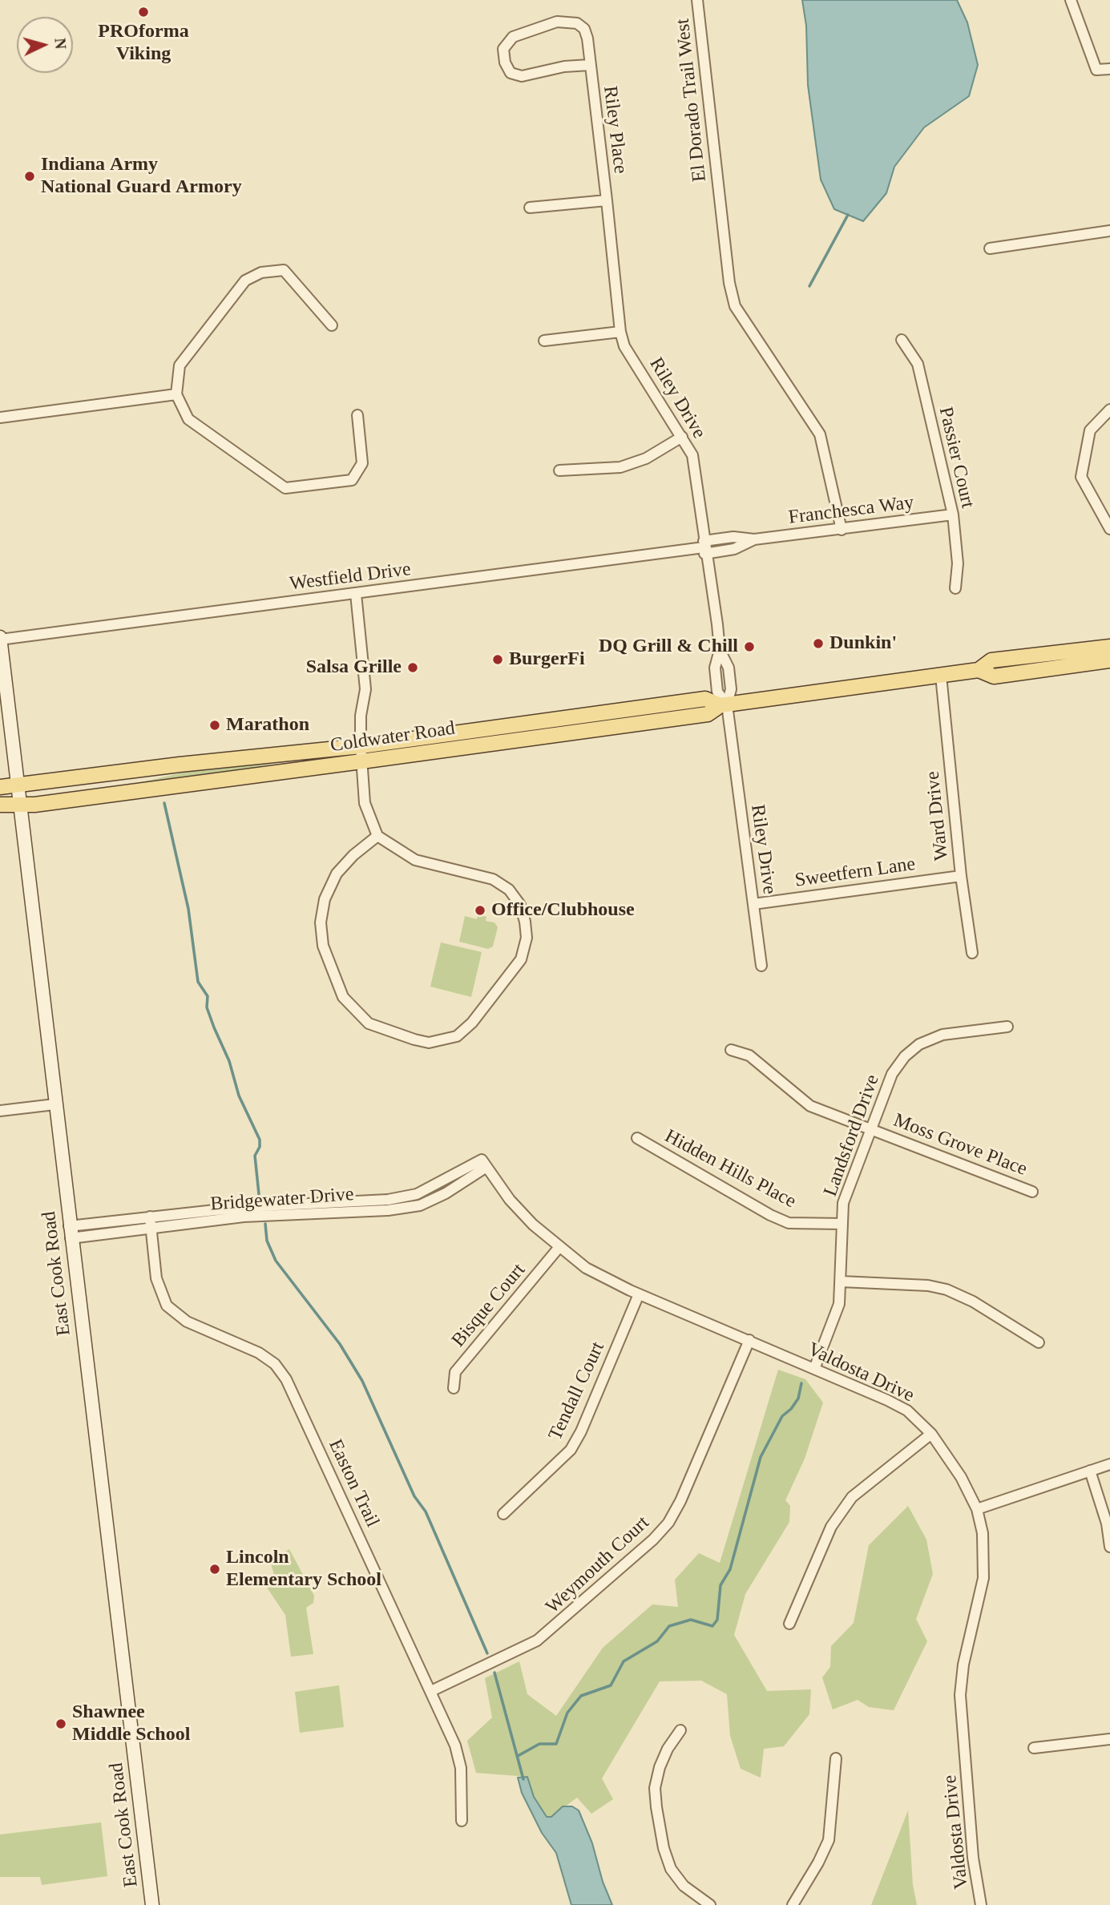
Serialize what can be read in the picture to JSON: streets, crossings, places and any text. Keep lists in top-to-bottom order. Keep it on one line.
{"streets":{"main road":["Coldwater Road","East Cook Road"],"street":["El Dorado Trail West","Riley Place","Riley Drive","Passier Court","Franchesca Way","Westfield Drive","Ward Drive","Sweetfern Lane","Landsford Drive","Moss Grove Place","Hidden Hills Place","Bridgewater Drive","Bisque Court","Valdosta Drive","Tendall Court","Easton Trail","Weymouth Court"]},"crossings":[["El Dorado Trail West","Franchesca Way"],["Riley Place","Riley Drive"],["Riley Drive","Franchesca Way"],["Riley Drive","Westfield Drive"],["Riley Drive","Coldwater Road"],["Riley Drive","Sweetfern Lane"],["Passier Court","Franchesca Way"],["Franchesca Way","Westfield Drive"],["Westfield Drive","East Cook Road"],["Coldwater Road","Ward Drive"],["Coldwater Road","East Cook Road"],["Ward Drive","Sweetfern Lane"],["Landsford Drive","Moss Grove Place"],["Landsford Drive","Hidden Hills Place"],["Landsford Drive","Valdosta Drive"],["Bridgewater Drive","East Cook Road"],["Bridgewater Drive","Valdosta Drive"],["Bridgewater Drive","Easton Trail"],["Bisque Court","Valdosta Drive"],["Valdosta Drive","Tendall Court"],["Valdosta Drive","Weymouth Court"],["Easton Trail","Weymouth Court"]],"places":["PROforma Viking","Indiana Army National Guard Armory","Dunkin'","DQ Grill & Chill","BurgerFi","Salsa Grille","Marathon","Office/Clubhouse","Lincoln Elementary School","Shawnee Middle School"],"north":"right"}
